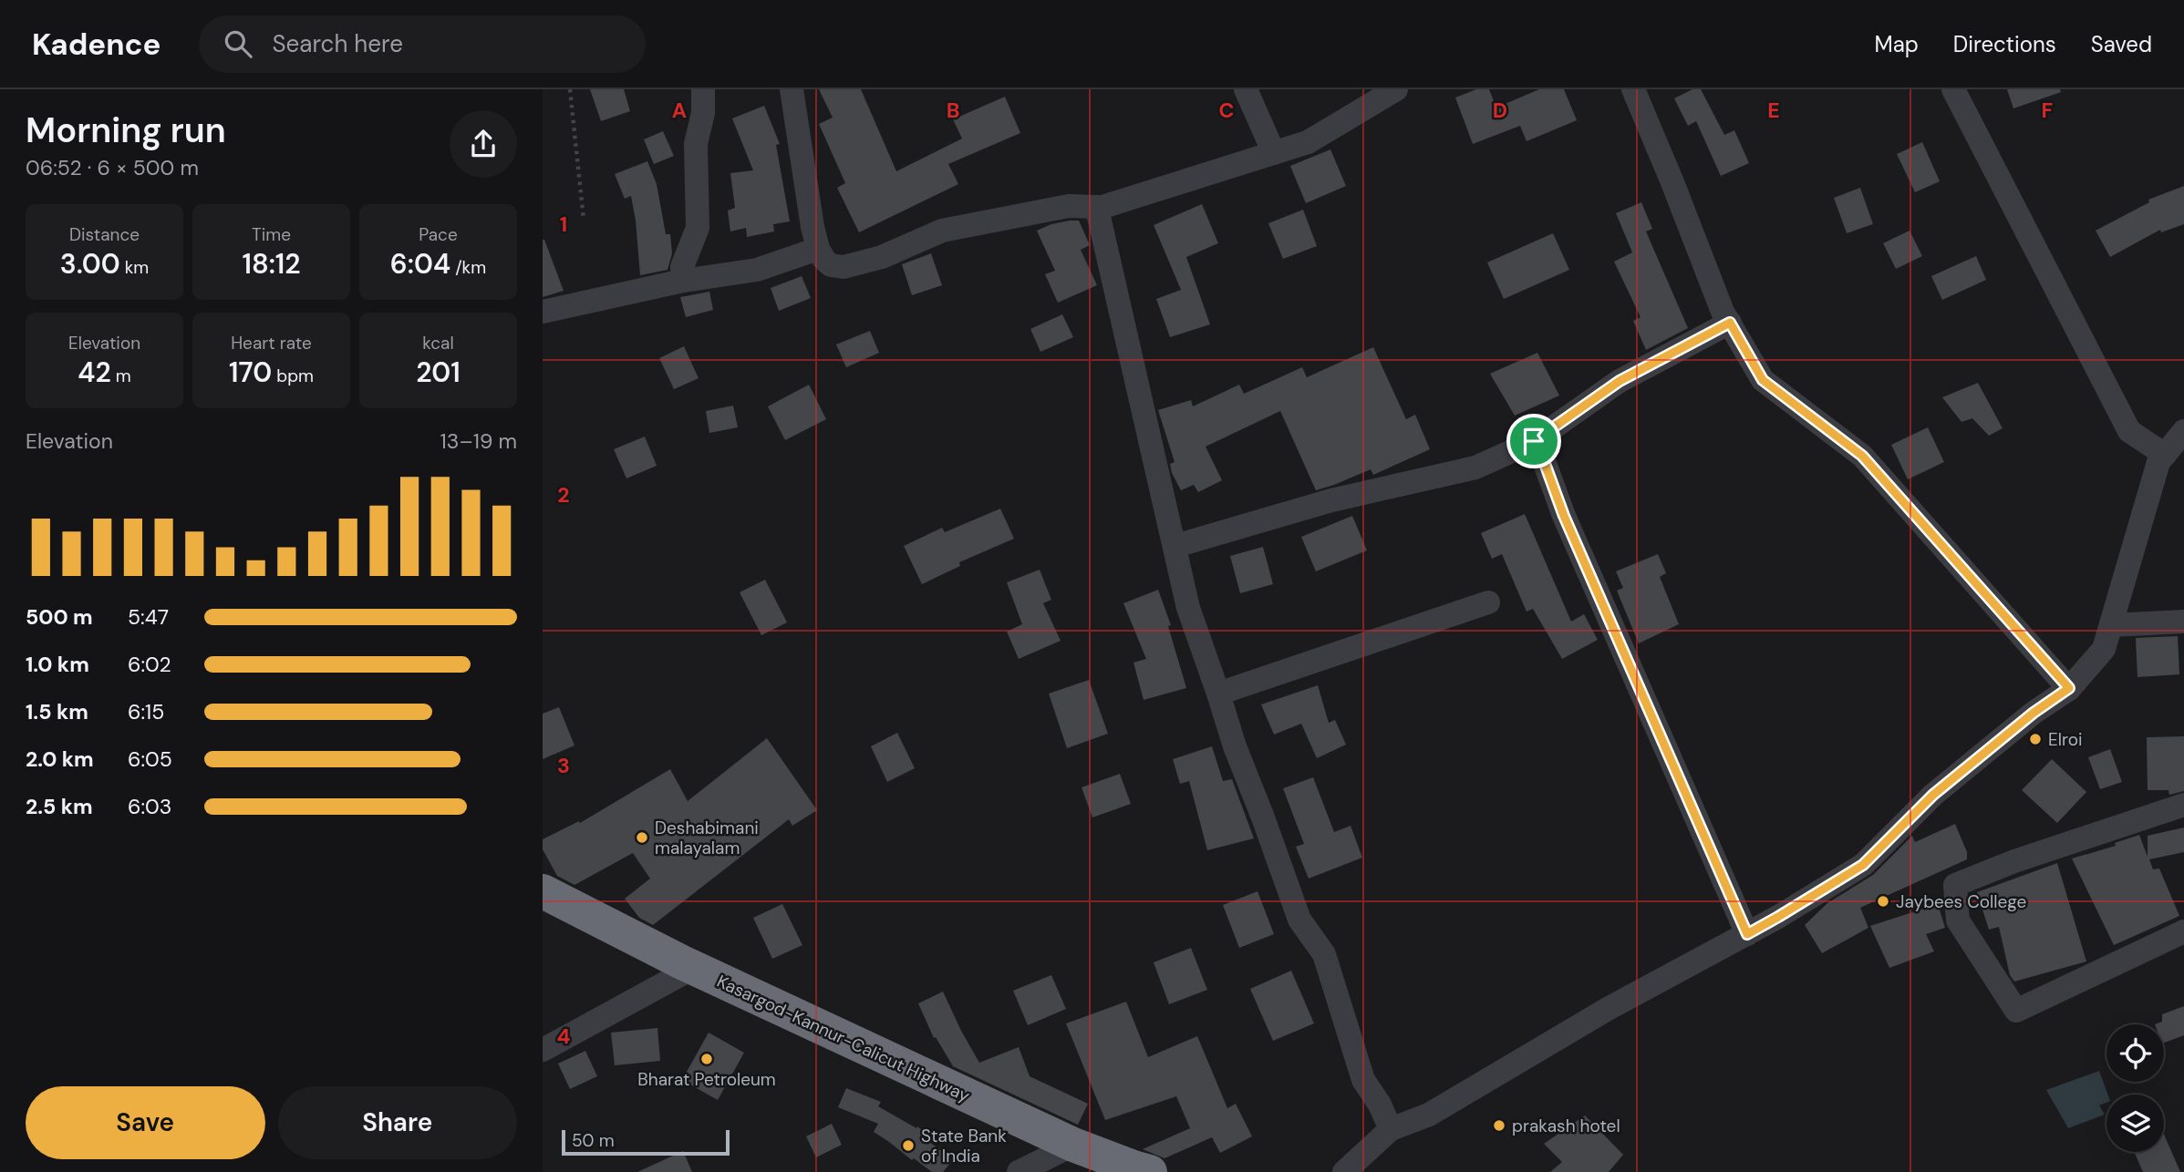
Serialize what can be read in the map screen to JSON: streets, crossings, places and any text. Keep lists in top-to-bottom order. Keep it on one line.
{"streets":{"highway":["Kasargod-Kannur-Calicut Highway"]},"places":["Elroi","Deshabimani malayalam","Jaybees College","Bharat Petroleum","prakash hotel","State Bank of India"],"scale_bar":"50 m","page":{"header":"Kadence","search":"Search here","nav":["Map","Directions","Saved"],"heading":["Morning run","06:52 · 6 × 500 m"],"stats":[["Distance","3.00 km"],["Time","18:12"],["Pace","6:04 /km"],["Elevation","42 m"],["Heart rate","170 bpm"],["kcal","201"]],"chart":["Elevation","13–19 m"],"list":[{"name":"500 m","note":"5:47"},{"name":"1.0 km","note":"6:02"},{"name":"1.5 km","note":"6:15"},{"name":"2.0 km","note":"6:05"},{"name":"2.5 km","note":"6:03"}],"buttons":["Save","Share"],"scale":"50 m"},"grid":{"columns":["A","B","C","D","E","F"],"rows":["1","2","3","4"]}}
